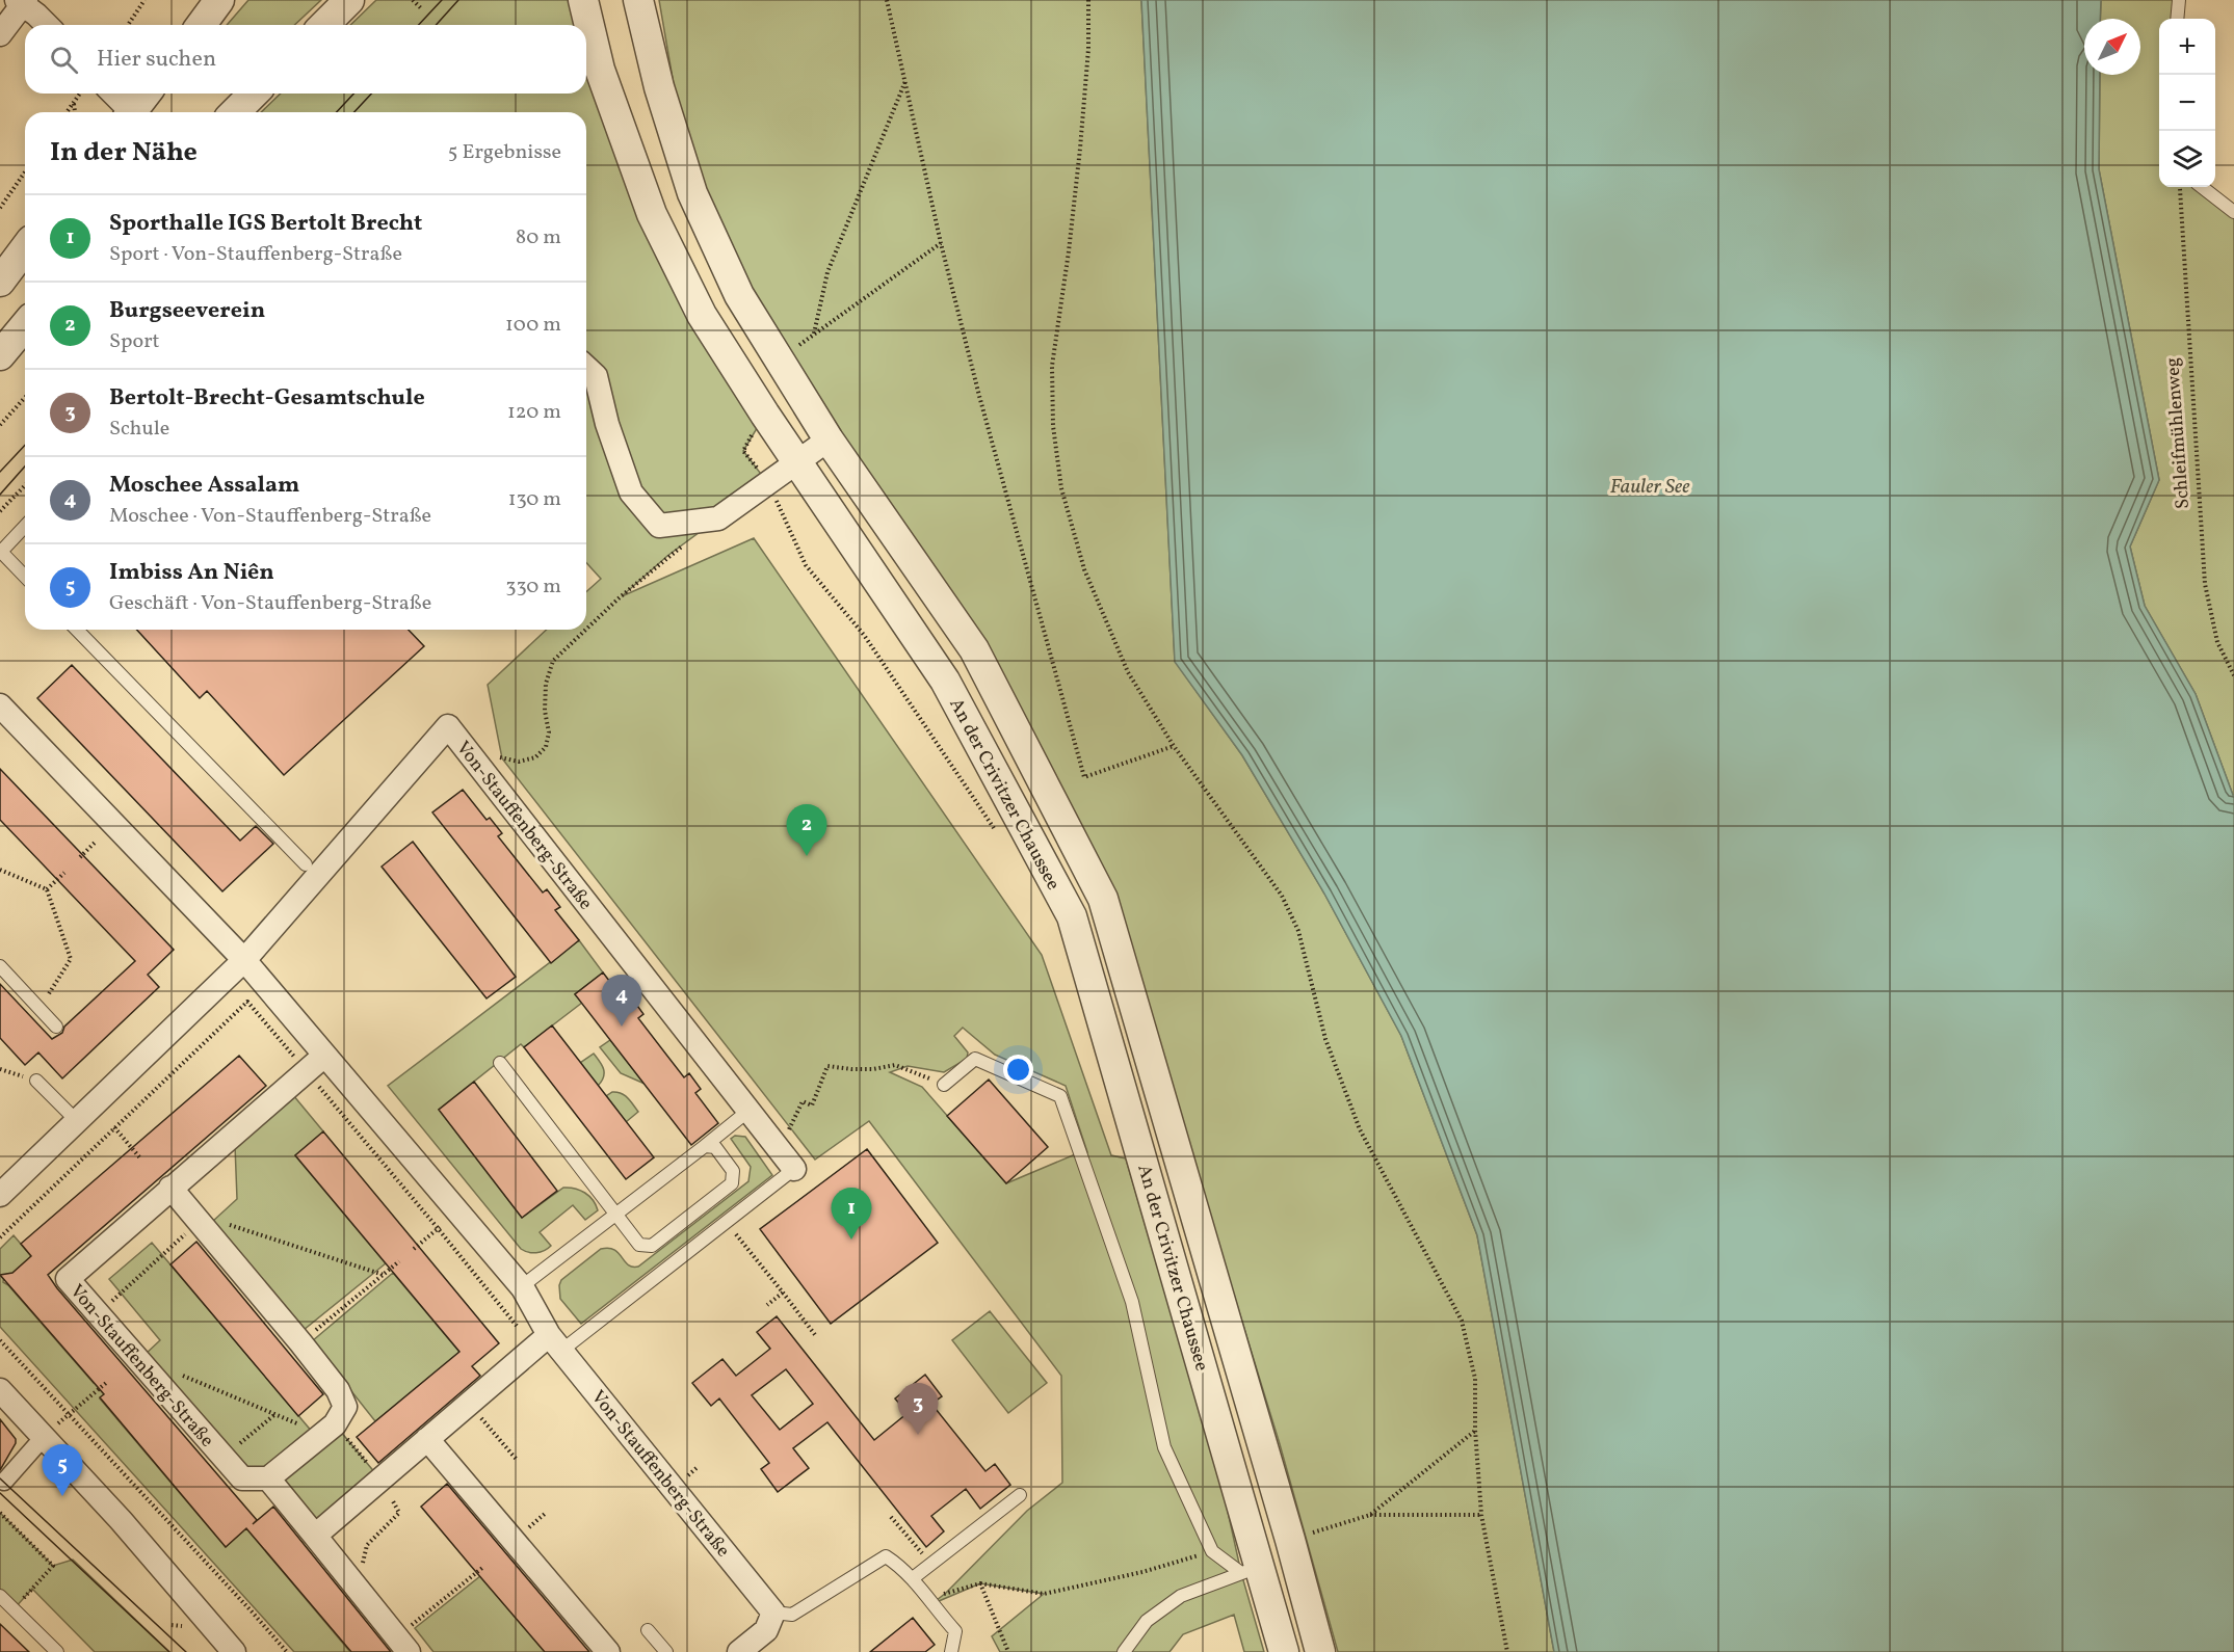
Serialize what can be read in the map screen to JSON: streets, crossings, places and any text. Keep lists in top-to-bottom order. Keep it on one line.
{"streets":{"street":["An der Crivitzer Chaussee","Von-Stauffenberg-Straße"],"path":["Schleifmühlenweg"]},"water":["Fauler See"],"north":"top right","page":{"map_buttons":["+","−"],"search":"Hier suchen","heading":["In der Nähe","5 Ergebnisse"],"list":[{"mark":"1","name":"Sporthalle IGS Bertolt Brecht","note":"Sport · Von-Stauffenberg-Straße","value":"80 m"},{"mark":"2","name":"Burgseeverein","note":"Sport","value":"100 m"},{"mark":"3","name":"Bertolt-Brecht-Gesamtschule","note":"Schule","value":"120 m"},{"mark":"4","name":"Moschee Assalam","note":"Moschee · Von-Stauffenberg-Straße","value":"130 m"},{"mark":"5","name":"Imbiss An Niên","note":"Geschäft · Von-Stauffenberg-Straße","value":"330 m"}],"pins":["2","4","1","3","5"]}}
